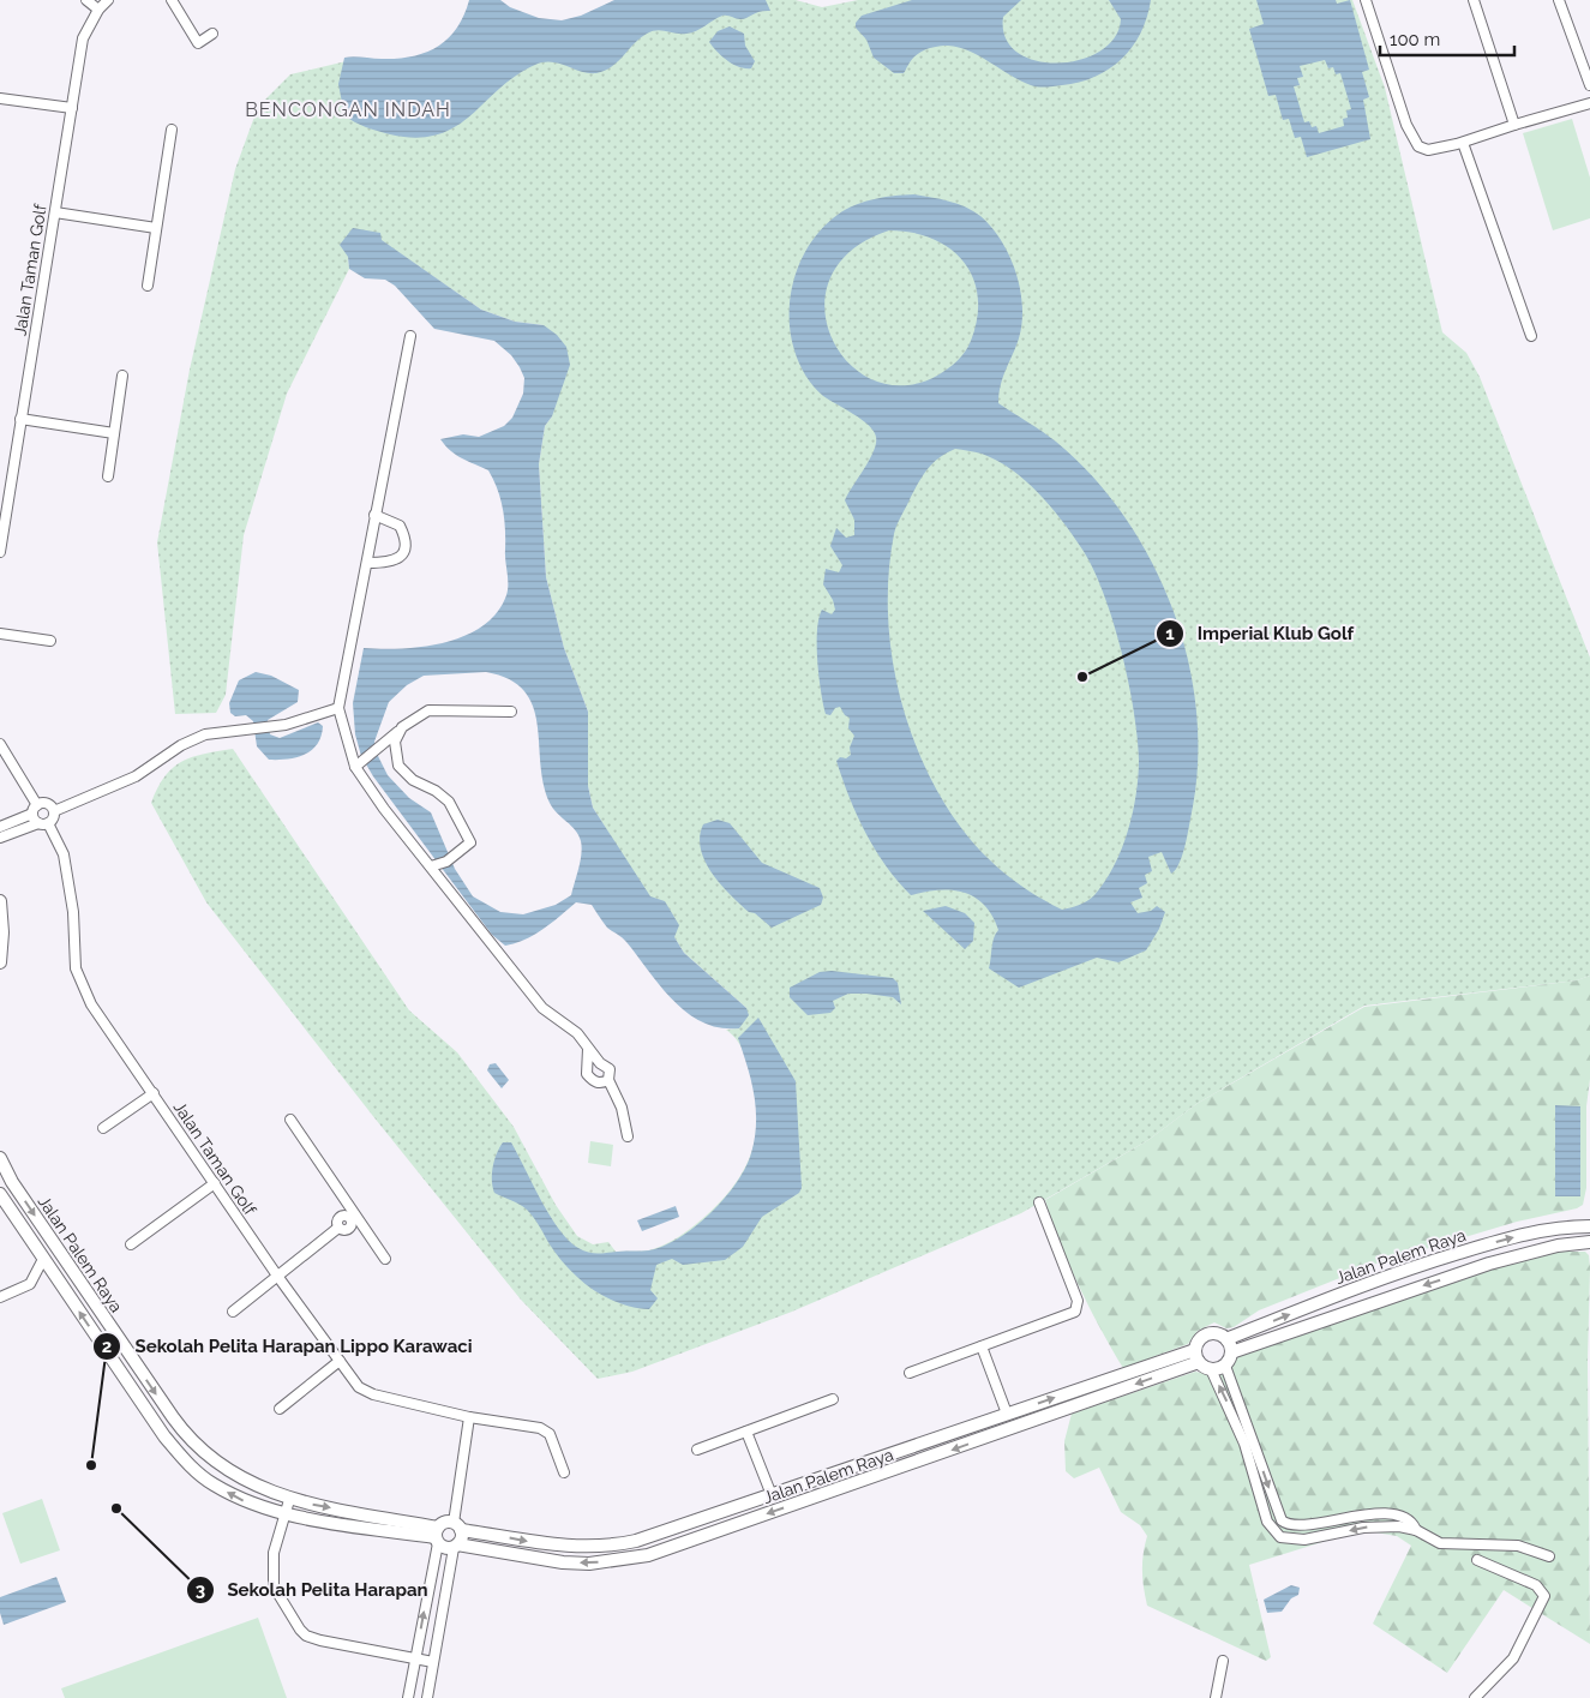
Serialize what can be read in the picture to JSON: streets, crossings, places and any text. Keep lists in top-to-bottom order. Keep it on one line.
{"streets":{"street":["Jalan Taman Golf","Jalan Palem Raya"]},"districts":["BENCONGAN INDAH"],"places":["Imperial Klub Golf","Sekolah Pelita Harapan Lippo Karawaci","Sekolah Pelita Harapan"],"scale_bar":"100 m"}
